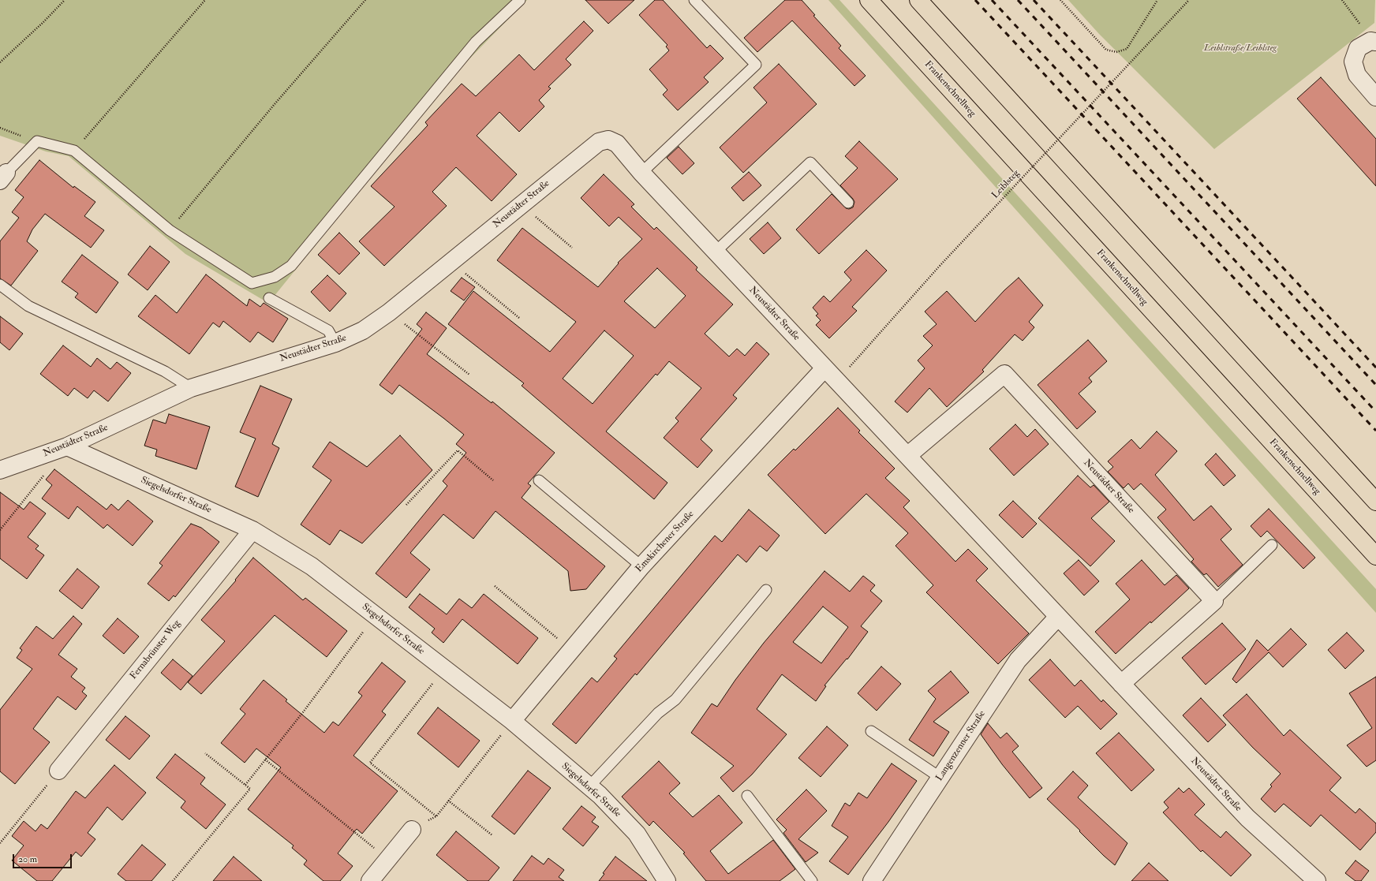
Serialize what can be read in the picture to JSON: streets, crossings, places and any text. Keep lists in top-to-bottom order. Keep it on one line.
{"streets":{"highway":["Frankenschnellweg"],"street":["Neustädter Straße","Siegelsdorfer Straße","Emskirchener Straße","Fernabrünster Weg","Langenzenner Straße"],"path":["Leiblsteg"]},"crossings":[["Leiblsteg","Neustädter Straße"],["Neustädter Straße","Siegelsdorfer Straße"],["Neustädter Straße","Emskirchener Straße"],["Neustädter Straße","Langenzenner Straße"],["Siegelsdorfer Straße","Emskirchener Straße"],["Siegelsdorfer Straße","Fernabrünster Weg"]],"parks":["Leiblstraße/Leiblsteg"],"scale_bar":"20 m"}
